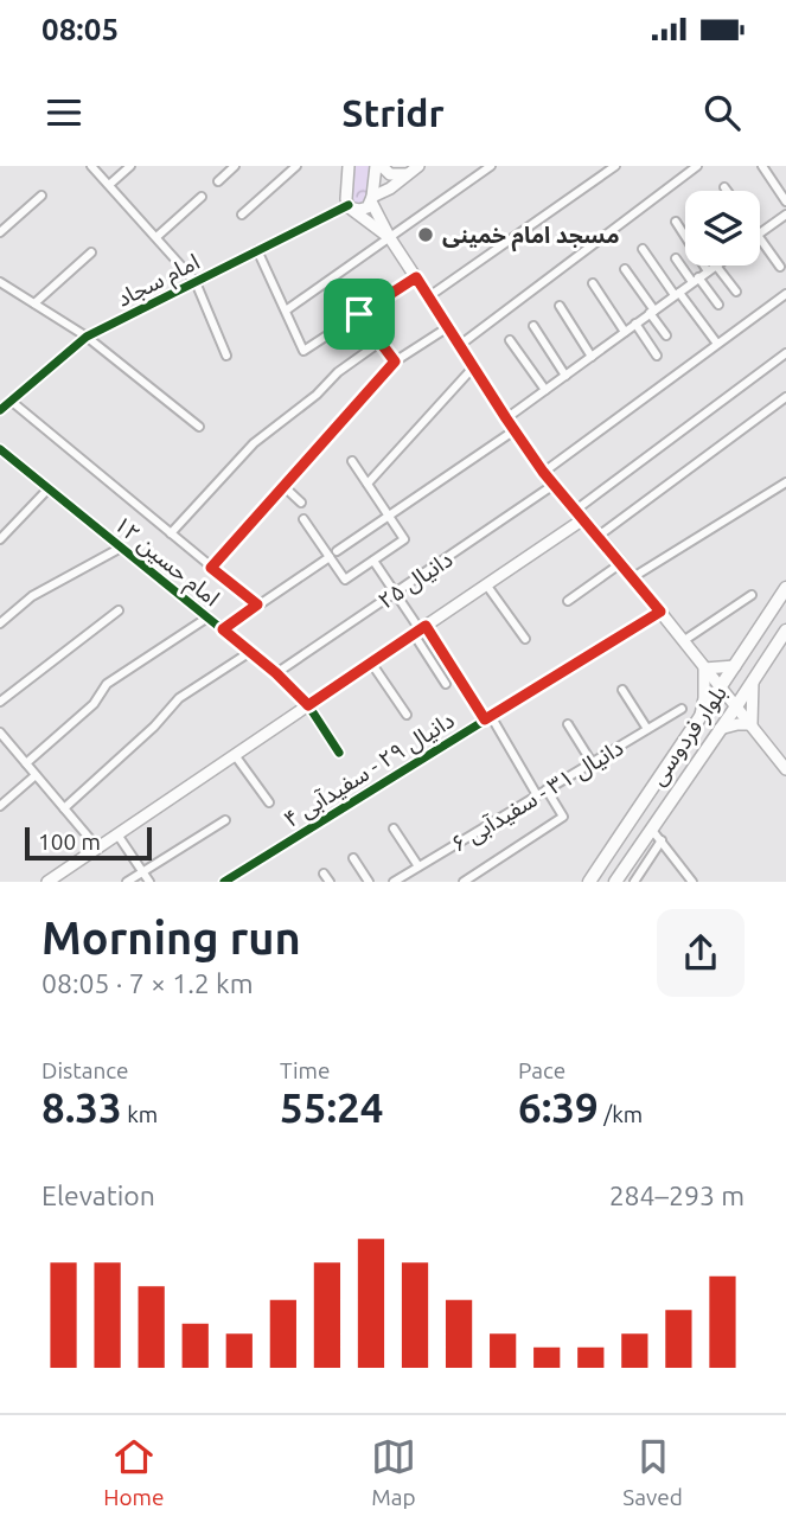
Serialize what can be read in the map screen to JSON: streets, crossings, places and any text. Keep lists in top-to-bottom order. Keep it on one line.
{"streets":{"main road":["بلوار فردوسی"],"street":["امام سجاد","امام حسین ۱۲","دانیال ۲۵","دانیال ۲۹ - سفیدآبی ۴","دانیال ۳۱ - سفیدآبی ۶"]},"crossings":[["امام حسین ۱۲","دانیال ۲۵"]],"places":["مسجد امام خمینی"],"scale_bar":"100 m","page":{"status":"08:05","header":"Stridr","scale":"100 m","heading":["Morning run","08:05 · 7 × 1.2 km"],"stats":[["Distance","8.33 km"],["Time","55:24"],["Pace","6:39 /km"]],"chart":["Elevation","284–293 m"],"tabs":["Home","Map","Saved"]}}
